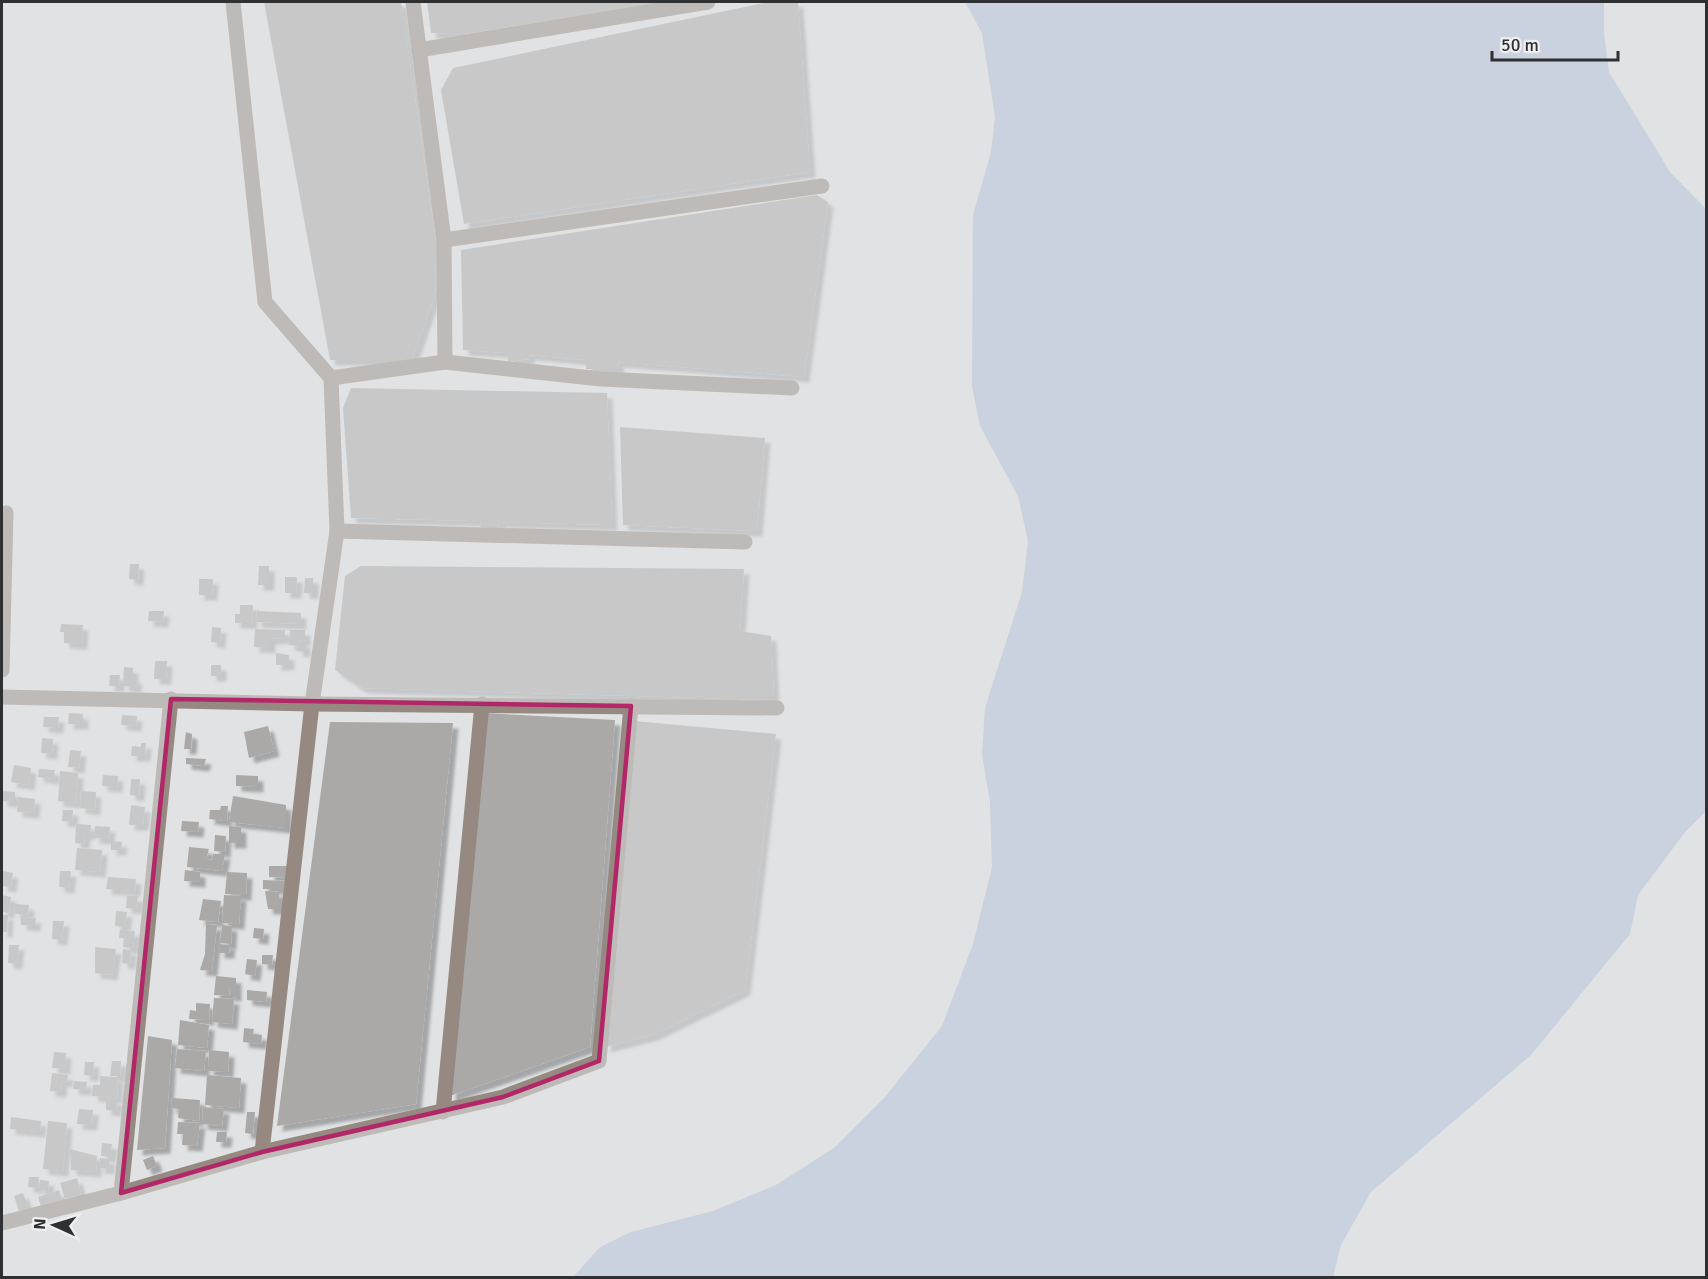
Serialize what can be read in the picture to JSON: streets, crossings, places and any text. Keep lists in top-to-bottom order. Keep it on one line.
{"scale_bar":"50 m","north":"left"}
